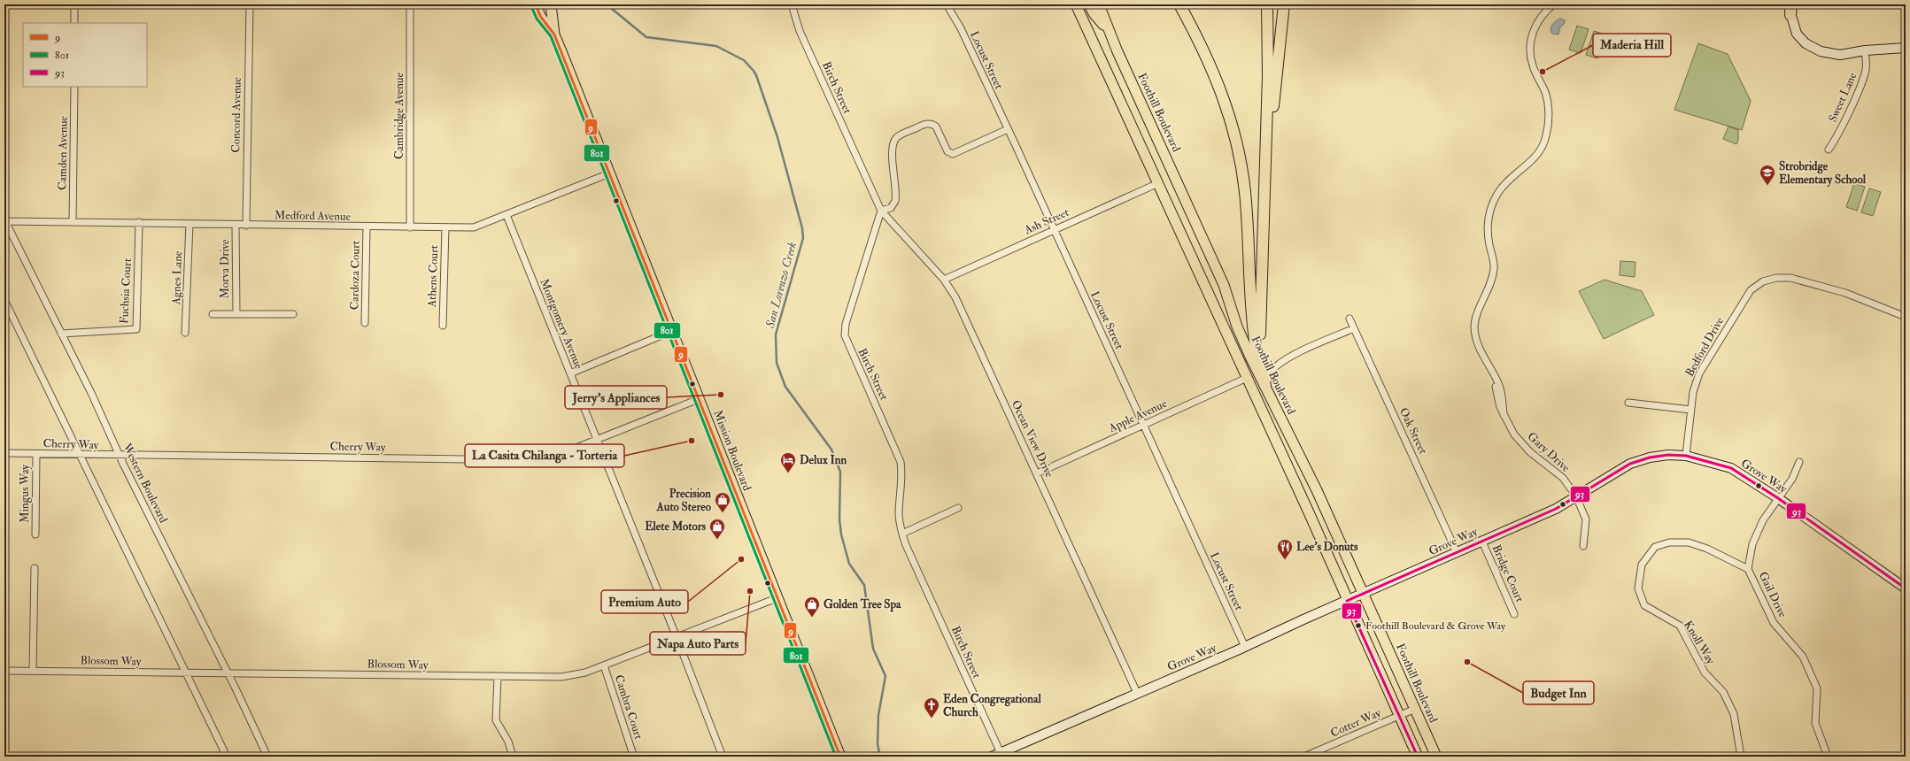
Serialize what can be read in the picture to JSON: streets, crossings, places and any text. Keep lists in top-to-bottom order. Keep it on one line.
{"streets":{"main road":["Foothill Boulevard","Mission Boulevard","Grove Way"],"street":["Locust Street","Birch Street","Sweet Lane","Concord Avenue","Cambridge Avenue","Camden Avenue","Medford Avenue","Ash Street","Morva Drive","Cardoza Court","Athens Court","Agnes Lane","Fuchsia Court","Montgomery Avenue","Bedford Drive","Apple Avenue","Oak Street","Ocean View Drive","Cherry Way","Gary Drive","Western Boulevard","Mingus Way","Bridge Court","Gail Drive","Knoll Way","Blossom Way","Cambra Court","Cotter Way"]},"crossings":[["Locust Street","Ash Street"],["Locust Street","Apple Avenue"],["Locust Street","Grove Way"],["Birch Street","Ocean View Drive"],["Birch Street","Grove Way"],["Foothill Boulevard","Ash Street"],["Foothill Boulevard","Apple Avenue"],["Foothill Boulevard","Grove Way"],["Foothill Boulevard","Cotter Way"],["Concord Avenue","Medford Avenue"],["Cambridge Avenue","Medford Avenue"],["Camden Avenue","Medford Avenue"],["Medford Avenue","Morva Drive"],["Medford Avenue","Cardoza Court"],["Medford Avenue","Athens Court"],["Medford Avenue","Agnes Lane"],["Medford Avenue","Fuchsia Court"],["Medford Avenue","Montgomery Avenue"],["Medford Avenue","Mission Boulevard"],["Medford Avenue","Western Boulevard"],["Ash Street","Ocean View Drive"],["Fuchsia Court","Western Boulevard"],["Montgomery Avenue","Cherry Way"],["Montgomery Avenue","Blossom Way"],["Bedford Drive","Grove Way"],["Apple Avenue","Ocean View Drive"],["Oak Street","Grove Way"],["Ocean View Drive","Grove Way"],["Cherry Way","Mission Boulevard"],["Cherry Way","Western Boulevard"],["Cherry Way","Mingus Way"],["Mission Boulevard","Blossom Way"],["Gary Drive","Grove Way"],["Grove Way","Bridge Court"],["Grove Way","Gail Drive"],["Western Boulevard","Blossom Way"],["Gail Drive","Knoll Way"],["Blossom Way","Cambra Court"]],"water":["San Lorenzo Creek"],"places":{"other":["Maderia Hill","Jerry's Appliances","La Casita Chilanga - Torteria","Premium Auto","Napa Auto Parts","Foothill Boulevard & Grove Way","Budget Inn"],"school or university":["Strobridge Elementary School"],"hotel":["Delux Inn"],"shop":["Precision Auto Stereo","Elete Motors","Golden Tree Spa"],"restaurant":["Lee's Donuts"],"church":["Eden Congregational Church"]},"lines":["transit line 9","transit line 801","transit line 93"],"legend":["9","801","93"]}
